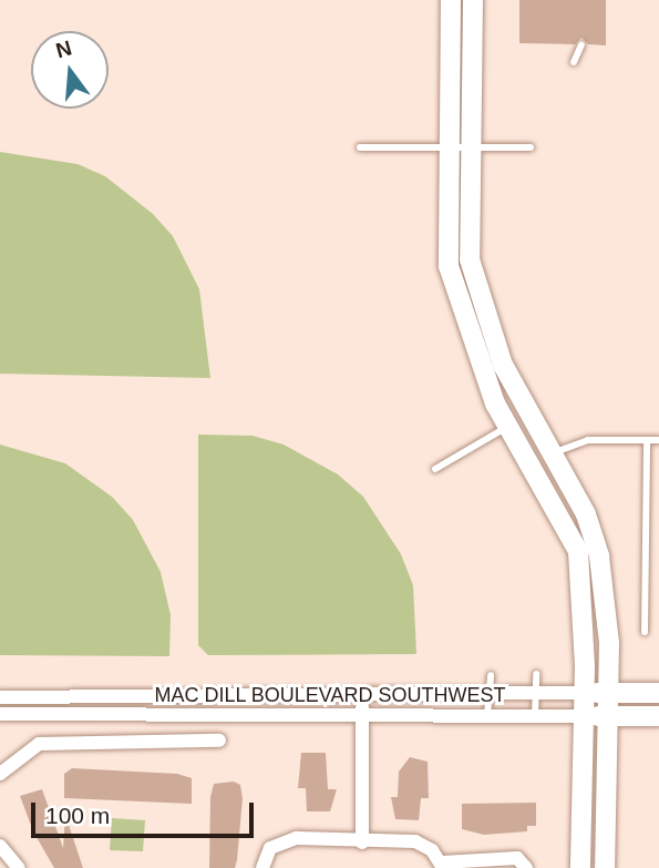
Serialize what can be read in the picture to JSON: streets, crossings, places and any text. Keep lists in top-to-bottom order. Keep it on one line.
{"streets":{"street":["MAC DILL BOULEVARD SOUTHWEST"]},"scale_bar":"100 m","north":"top"}
